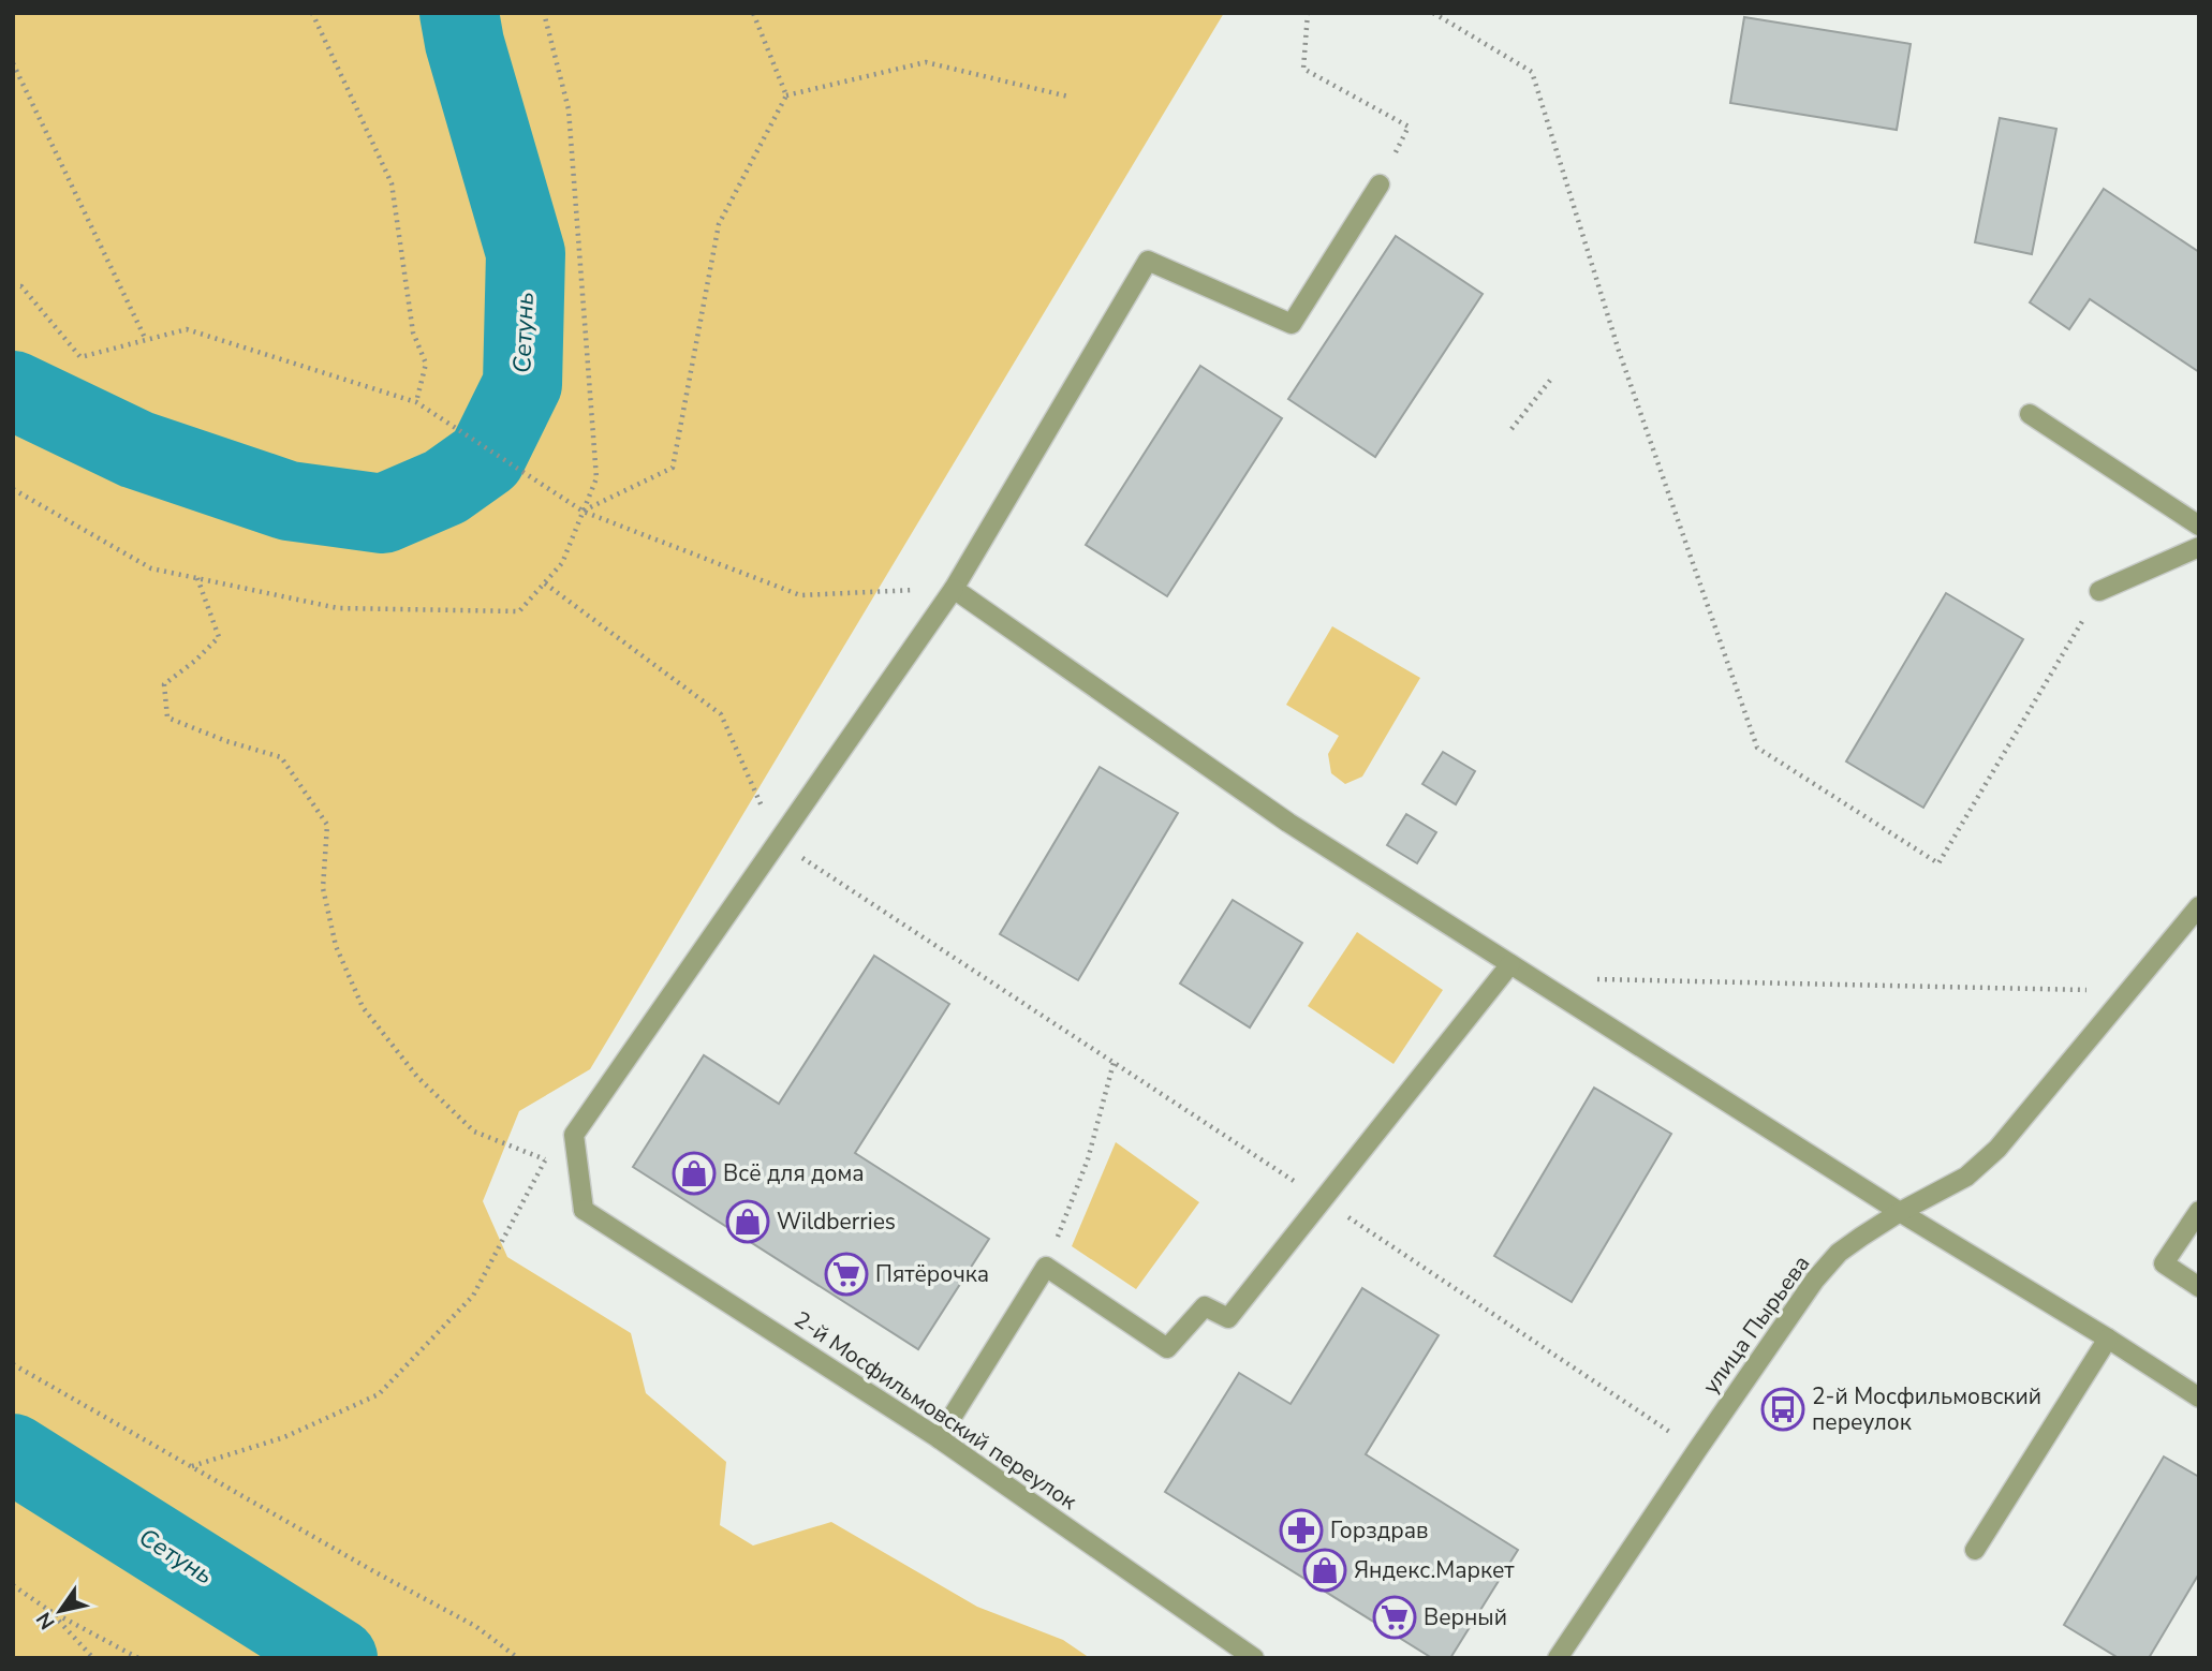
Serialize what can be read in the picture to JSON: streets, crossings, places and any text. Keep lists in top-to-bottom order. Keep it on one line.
{"streets":{"street":["улица Пырьева","2-й Мосфильмовский переулок"]},"water":["Сетунь"],"places":{"shop":["Всё для дома","Wildberries","Яндекс.Маркет"],"supermarket":["Пятёрочка","Верный"],"bus stop":["2-й Мосфильмовский переулок"],"pharmacy":["Горздрав"]},"north":"bottom left"}
